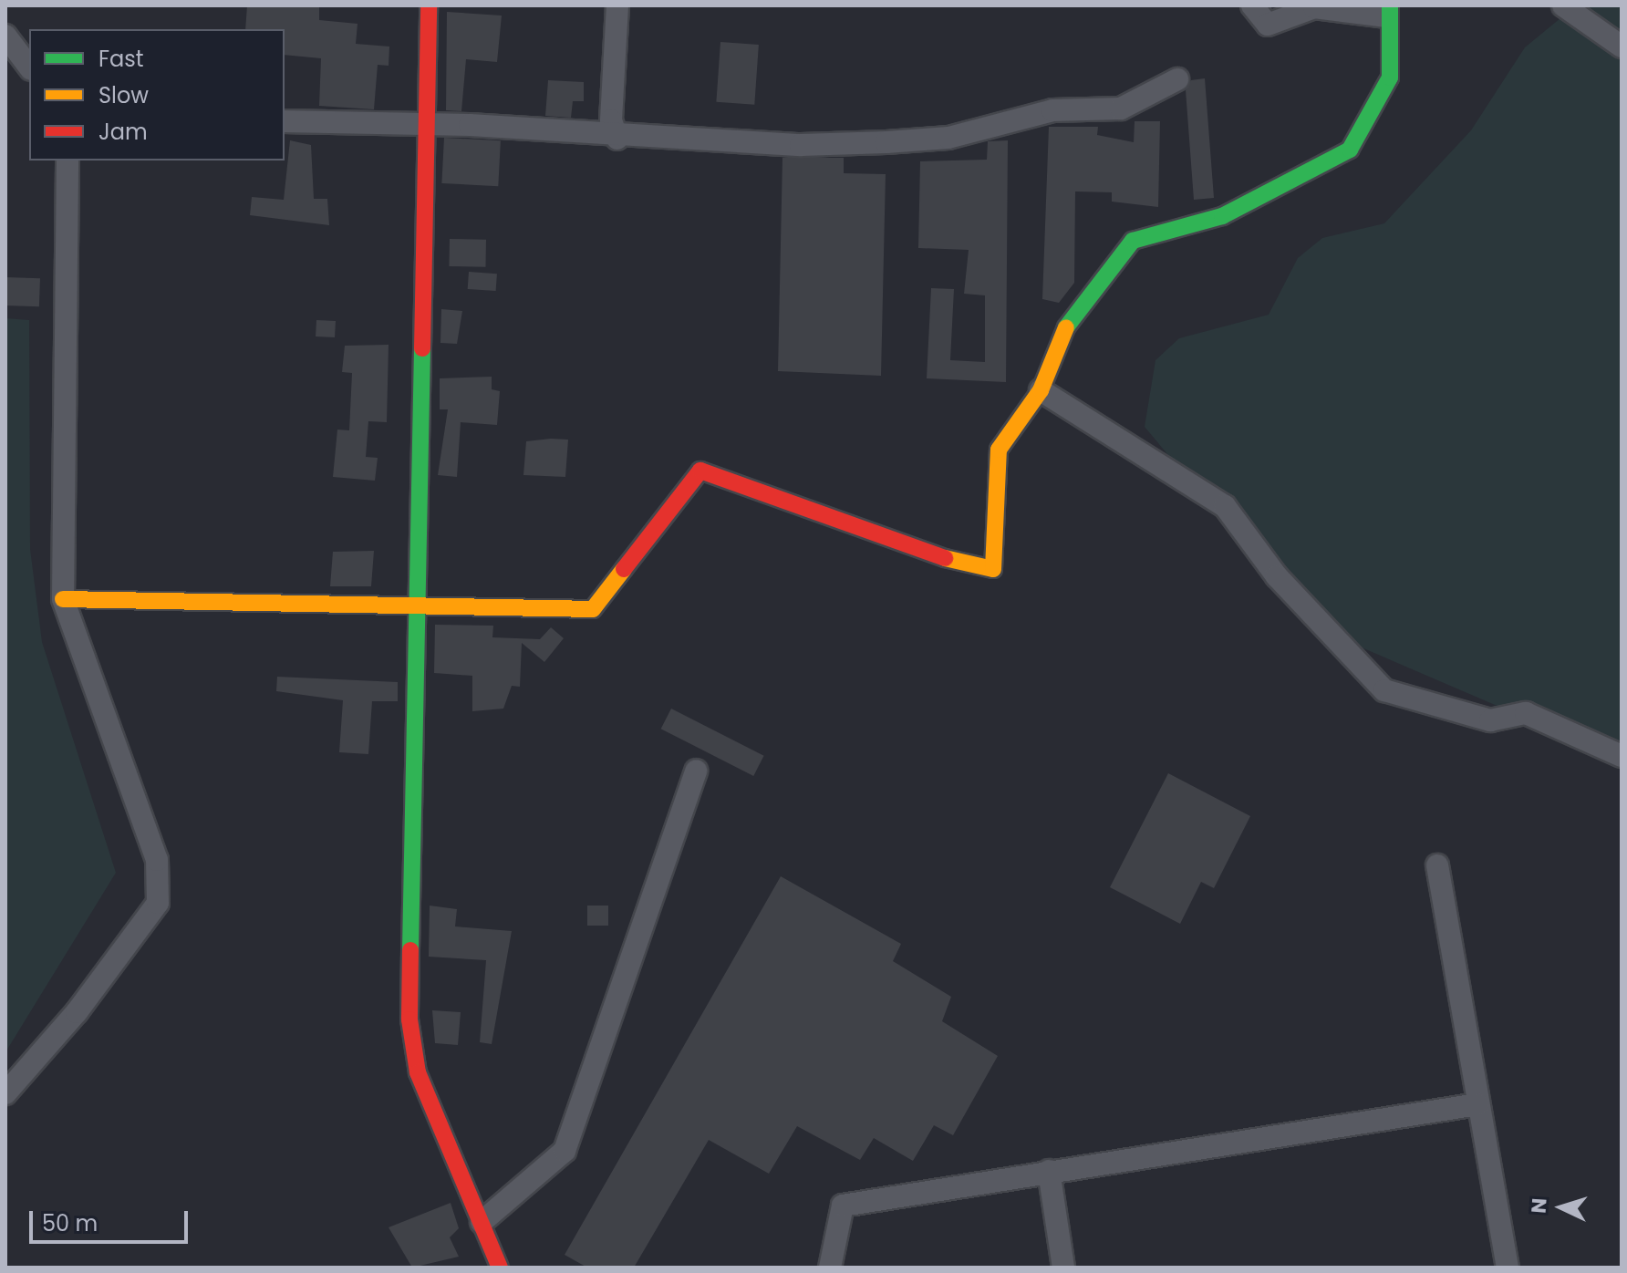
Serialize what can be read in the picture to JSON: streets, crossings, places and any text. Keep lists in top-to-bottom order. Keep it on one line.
{"legend":["Fast","Slow","Jam"],"scale_bar":"50 m","north":"left"}
